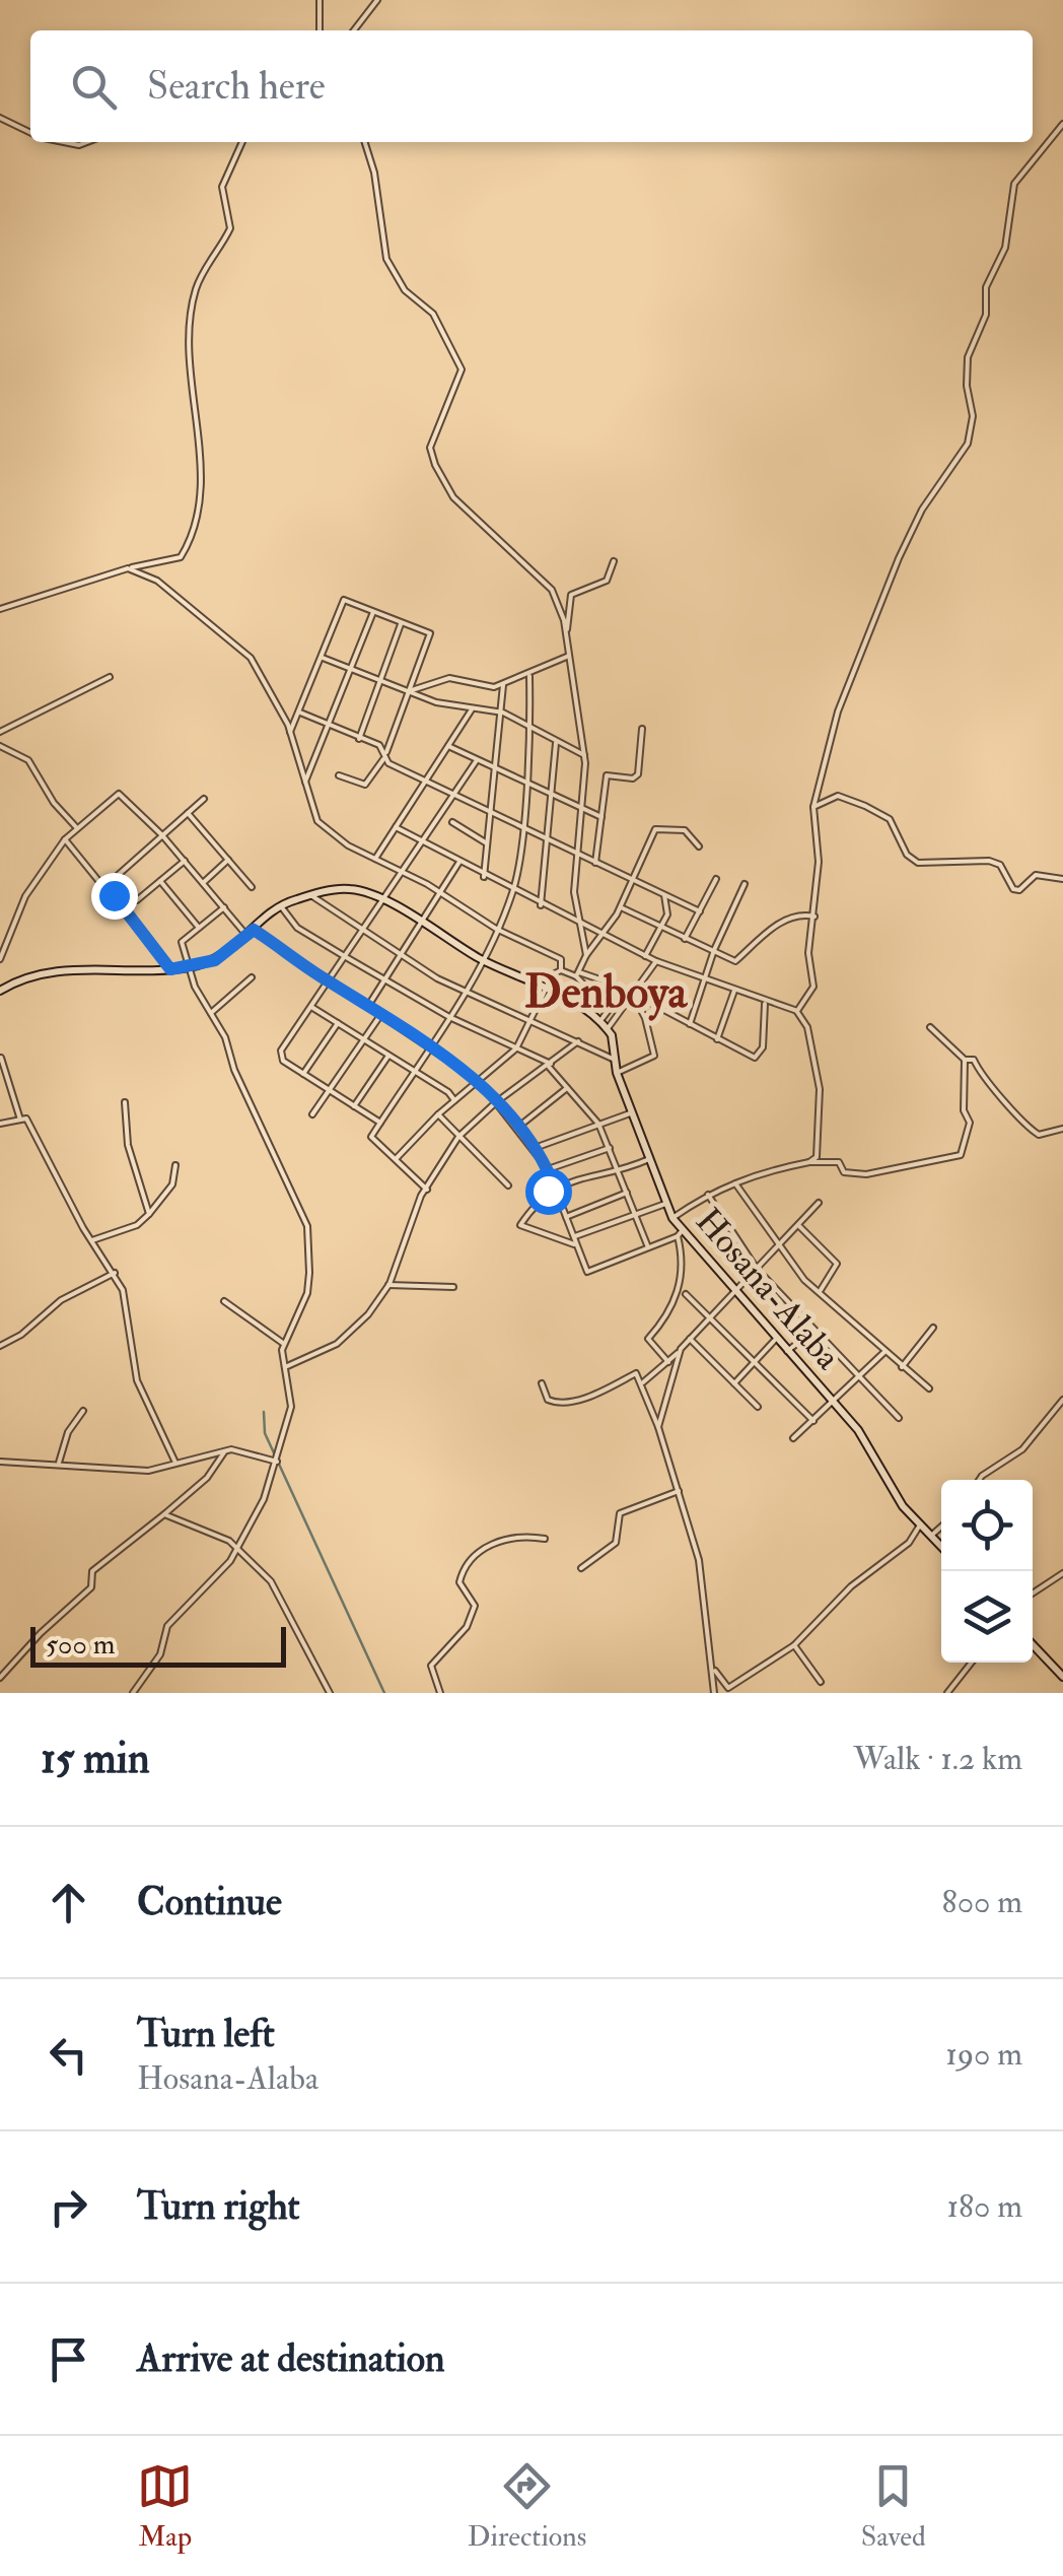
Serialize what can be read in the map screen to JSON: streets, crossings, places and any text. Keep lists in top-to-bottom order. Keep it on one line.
{"streets":{"main road":["Hosana-Alaba"]},"districts":["Denboya"],"scale_bar":"500 m","page":{"search":"Search here","scale":"500 m","heading":["15 min","Walk · 1.2 km"],"list":[["Continue","800 m"],["Turn left","Hosana-Alaba","190 m"],["Turn right","180 m"],"Arrive at destination"],"nav":["Map","Directions","Saved"]}}
